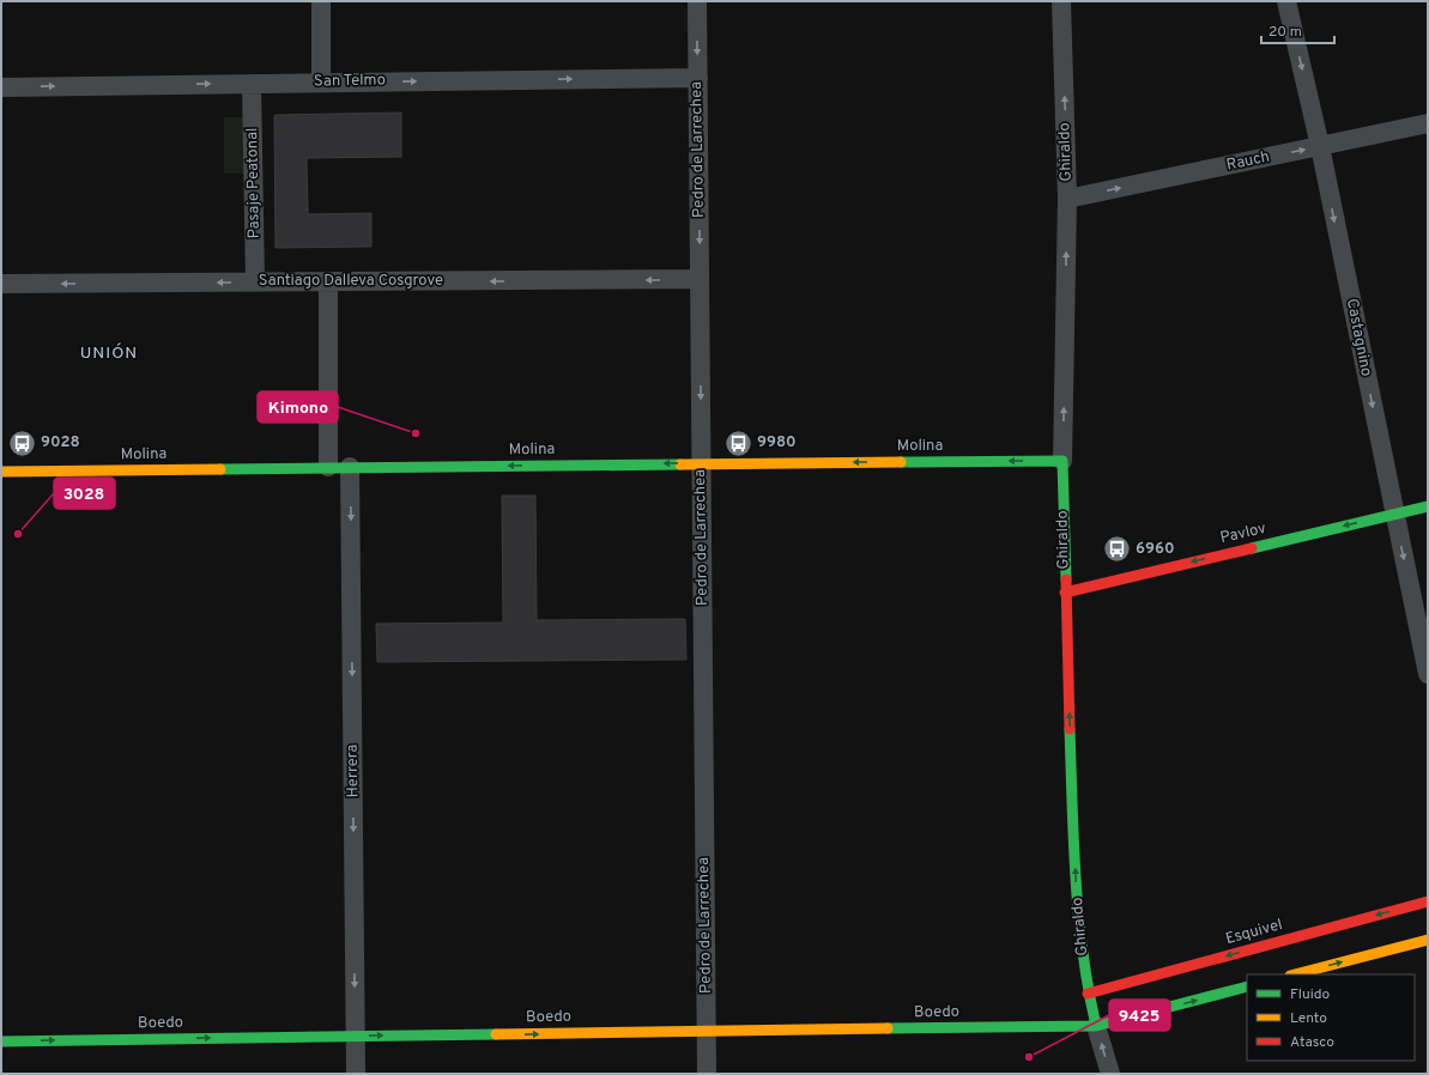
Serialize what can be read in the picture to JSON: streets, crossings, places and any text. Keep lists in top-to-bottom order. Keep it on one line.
{"streets":{"street":["San Telmo","Pedro de Larrechea","Ghiraldo","Rauch","Pasaje Peatonal","Santiago Dalleva Cosgrove","Castagnino","Molina","Pavlov","Herrera","Esquivel","Boedo"]},"crossings":[["San Telmo","Pedro de Larrechea"],["San Telmo","Pasaje Peatonal"],["Pedro de Larrechea","Santiago Dalleva Cosgrove"],["Pedro de Larrechea","Molina"],["Pedro de Larrechea","Boedo"],["Ghiraldo","Rauch"],["Ghiraldo","Molina"],["Ghiraldo","Pavlov"],["Ghiraldo","Esquivel"],["Ghiraldo","Boedo"],["Rauch","Castagnino"],["Pasaje Peatonal","Santiago Dalleva Cosgrove"],["Castagnino","Pavlov"],["Molina","Herrera"],["Herrera","Boedo"]],"one_way":["San Telmo","Pedro de Larrechea","Ghiraldo","Rauch","Santiago Dalleva Cosgrove","Castagnino","Molina","Pavlov","Herrera","Boedo"],"districts":["UNIÓN"],"places":{"other":["Kimono","3028","9425"],"bus stop":["9028","9980","6960"]},"legend":["Fluido","Lento","Atasco"],"scale_bar":"20 m"}
